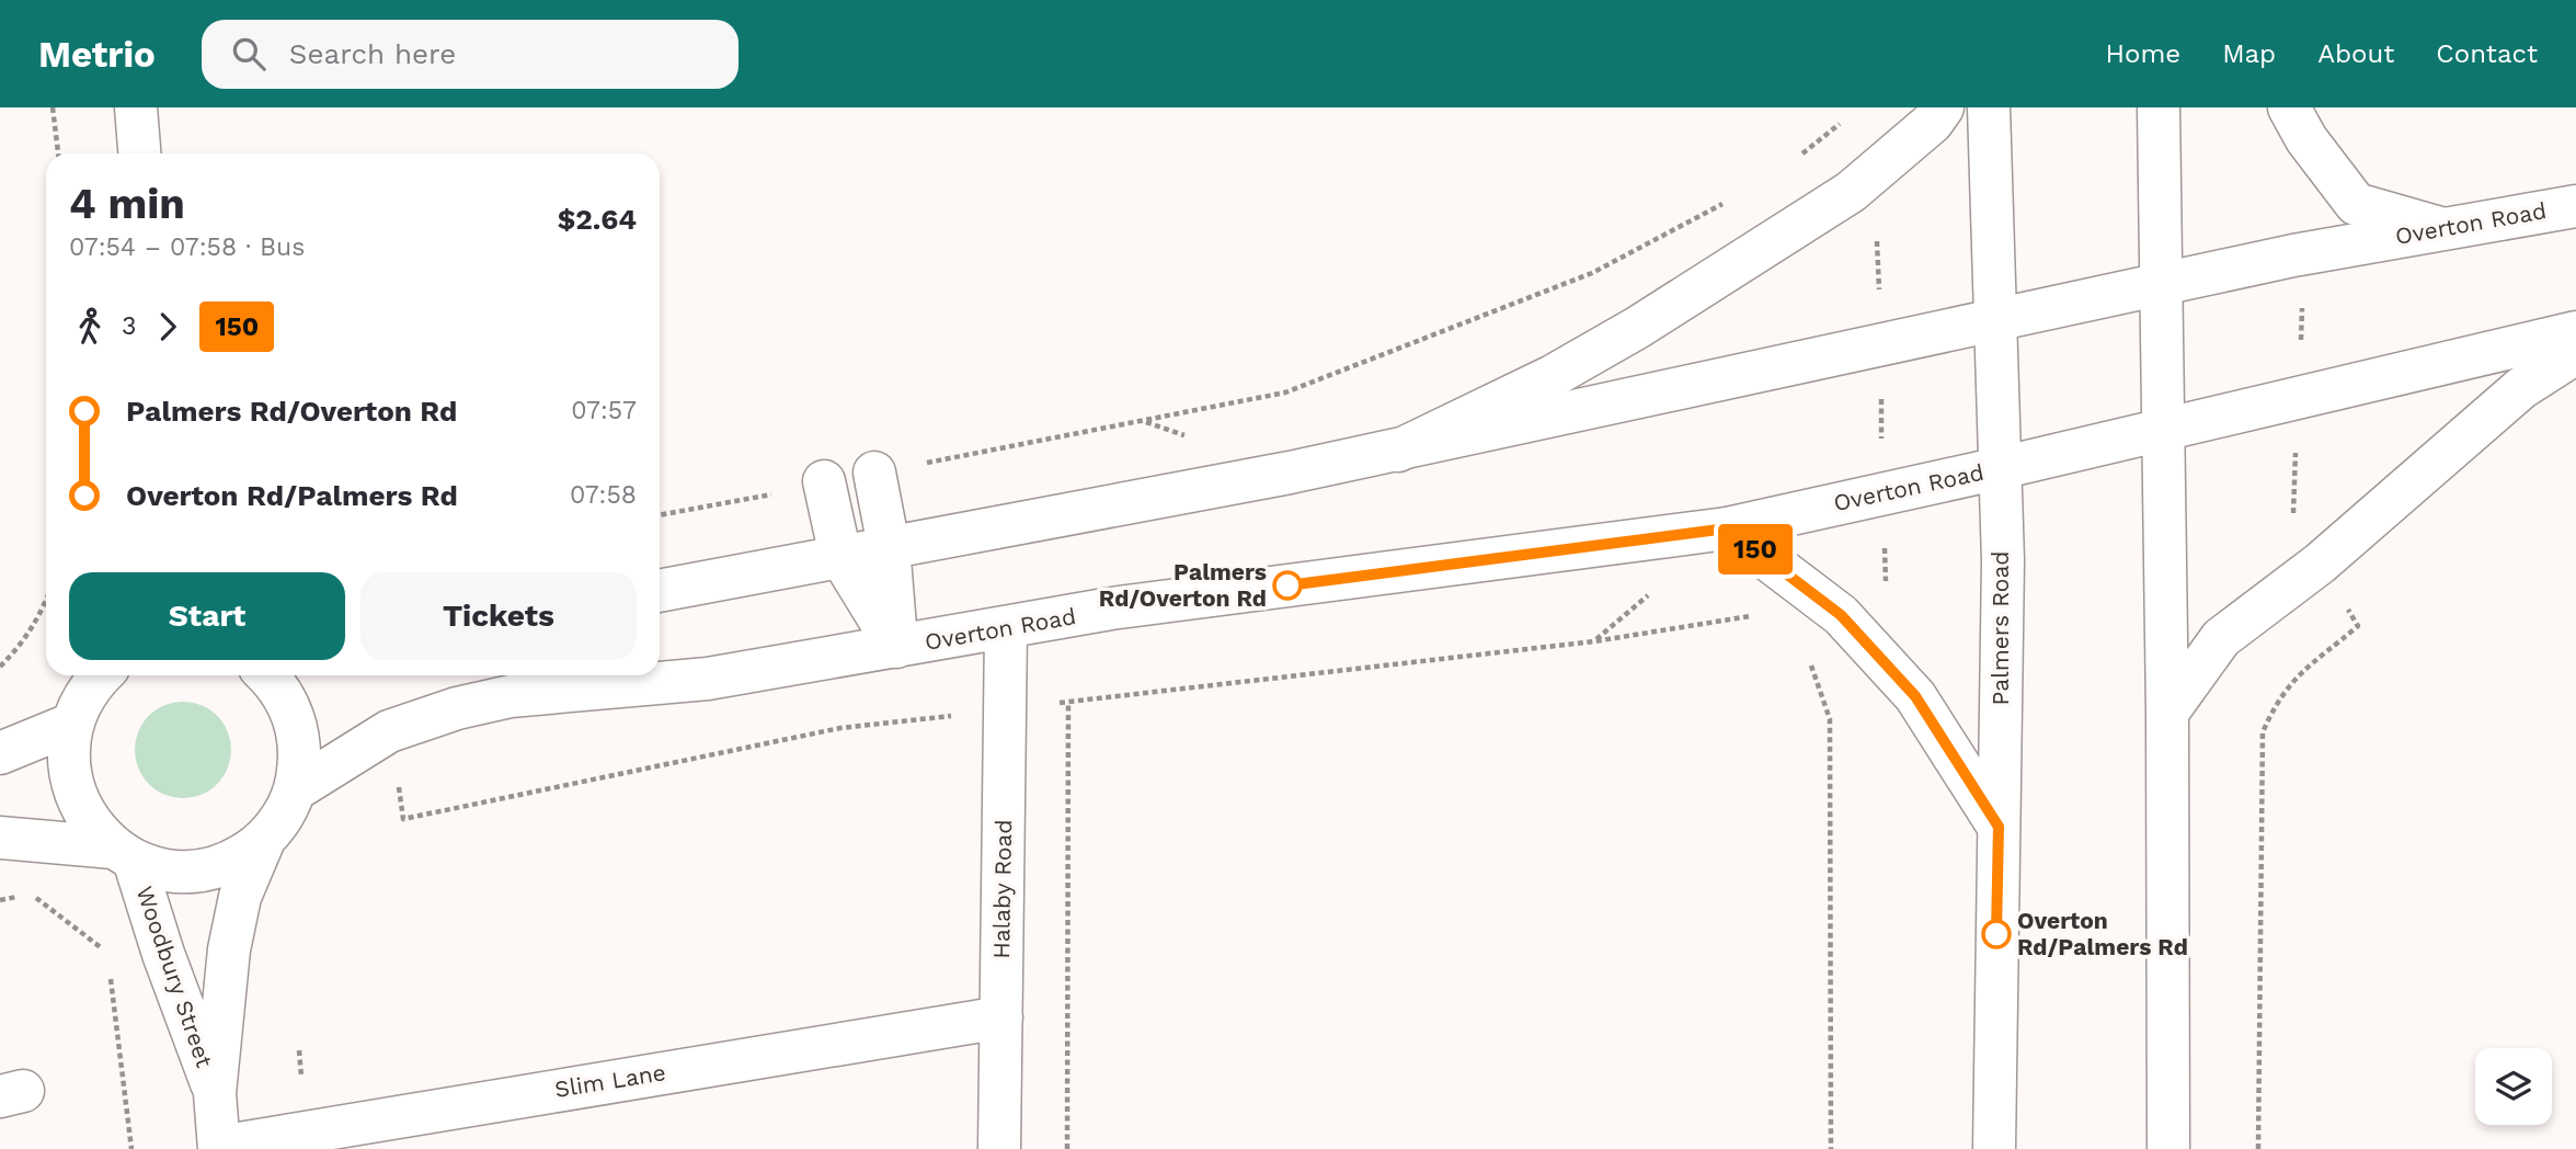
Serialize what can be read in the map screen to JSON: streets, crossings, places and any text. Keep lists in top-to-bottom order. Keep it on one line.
{"streets":{"main road":["Overton Road","Palmers Road","Halaby Road","Woodbury Street","Slim Lane"]},"crossings":[["Overton Road","Palmers Road"],["Overton Road","Halaby Road"],["Halaby Road","Slim Lane"],["Woodbury Street","Slim Lane"]],"places":["Palmers Rd/Overton Rd","Overton Rd/Palmers Rd"],"lines":["bus line 150"],"page":{"header":"Metrio","search":"Search here","nav":["Home","Map","About","Contact"],"on_map":"150","heading":["4 min","07:54 – 07:58 · Bus","$2.64"],"legs":["3","150"],"list":[{"name":"Palmers Rd/Overton Rd","value":"07:57"},{"name":"Overton Rd/Palmers Rd","value":"07:58"}],"buttons":["Start","Tickets"]}}
